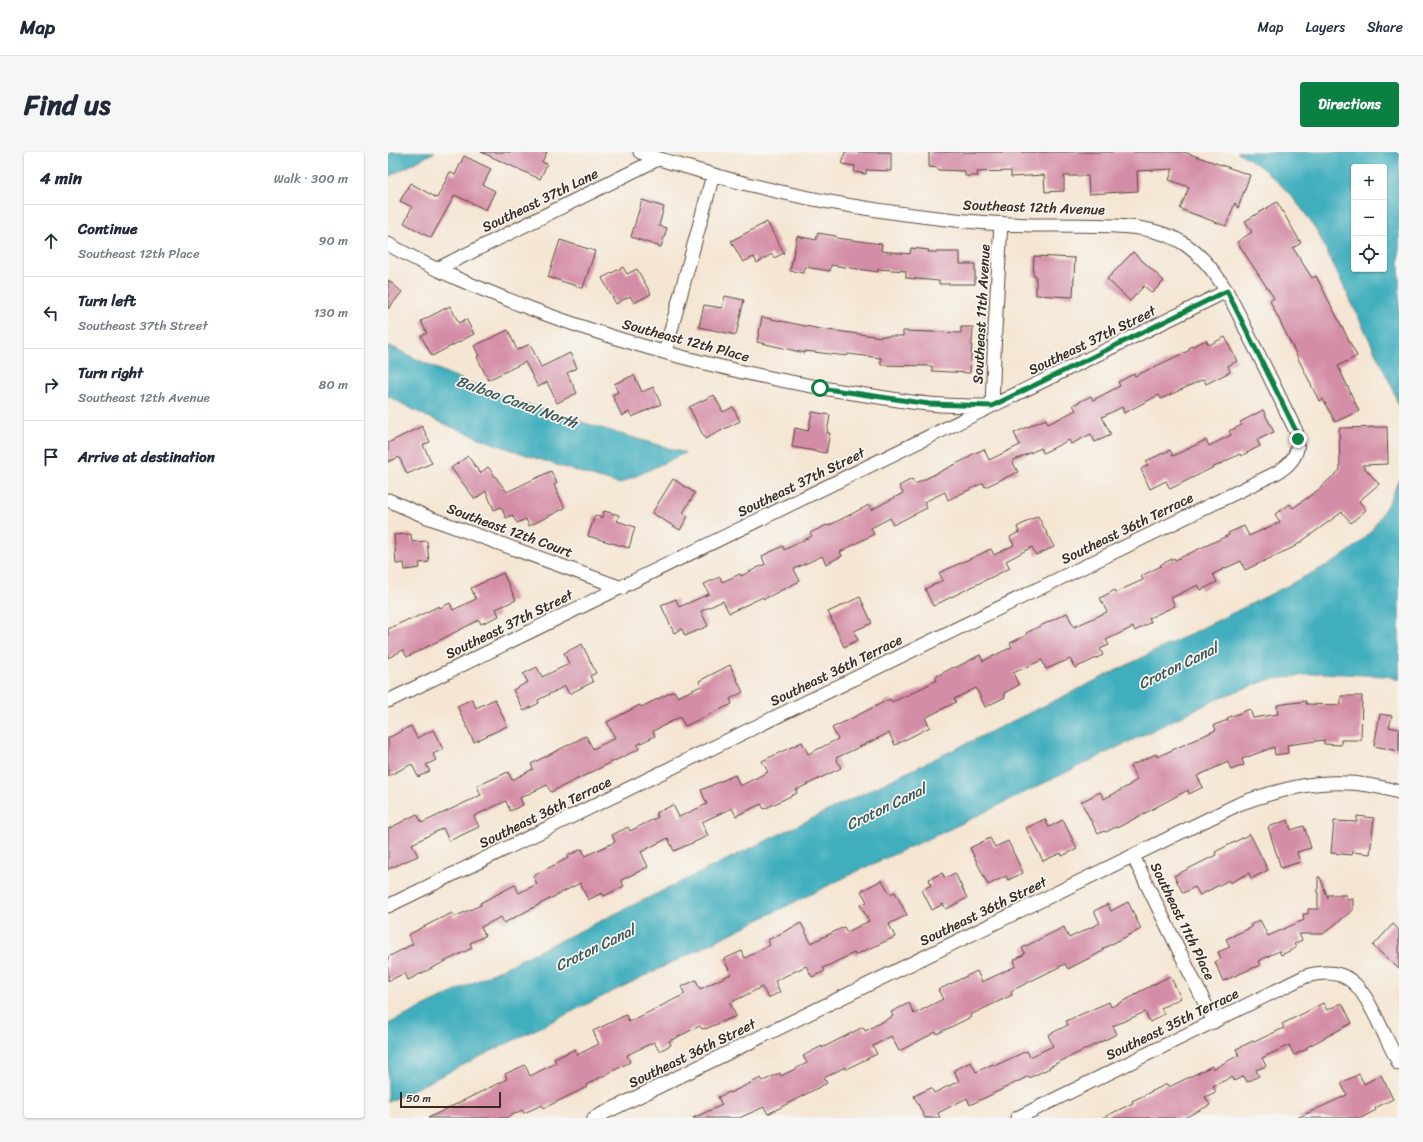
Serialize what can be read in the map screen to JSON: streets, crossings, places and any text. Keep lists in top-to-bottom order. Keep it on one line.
{"streets":{"street":["Southeast 37th Lane","Southeast 12th Avenue","Southeast 11th Avenue","Southeast 12th Place","Southeast 37th Street","Southeast 36th Terrace","Southeast 12th Court","Southeast 36th Street","Southeast 11th Place","Southeast 35th Terrace"]},"crossings":[["Southeast 37th Lane","Southeast 12th Avenue"],["Southeast 37th Lane","Southeast 12th Place"],["Southeast 12th Avenue","Southeast 11th Avenue"],["Southeast 12th Avenue","Southeast 37th Street"],["Southeast 12th Avenue","Southeast 36th Terrace"],["Southeast 11th Avenue","Southeast 12th Place"],["Southeast 11th Avenue","Southeast 37th Street"],["Southeast 12th Place","Southeast 37th Street"],["Southeast 37th Street","Southeast 12th Court"],["Southeast 36th Street","Southeast 11th Place"],["Southeast 11th Place","Southeast 35th Terrace"]],"water":["Balboa Canal North","Croton Canal"],"scale_bar":"50 m","page":{"header":"Map","nav":["Map","Layers","Share"],"title":"Find us","buttons":"Directions","heading":["4 min","Walk · 300 m"],"map_buttons":["+","−"],"list":[["Continue","Southeast 12th Place","90 m"],["Turn left","Southeast 37th Street","130 m"],["Turn right","Southeast 12th Avenue","80 m"],"Arrive at destination"],"scale":"50 m"}}
